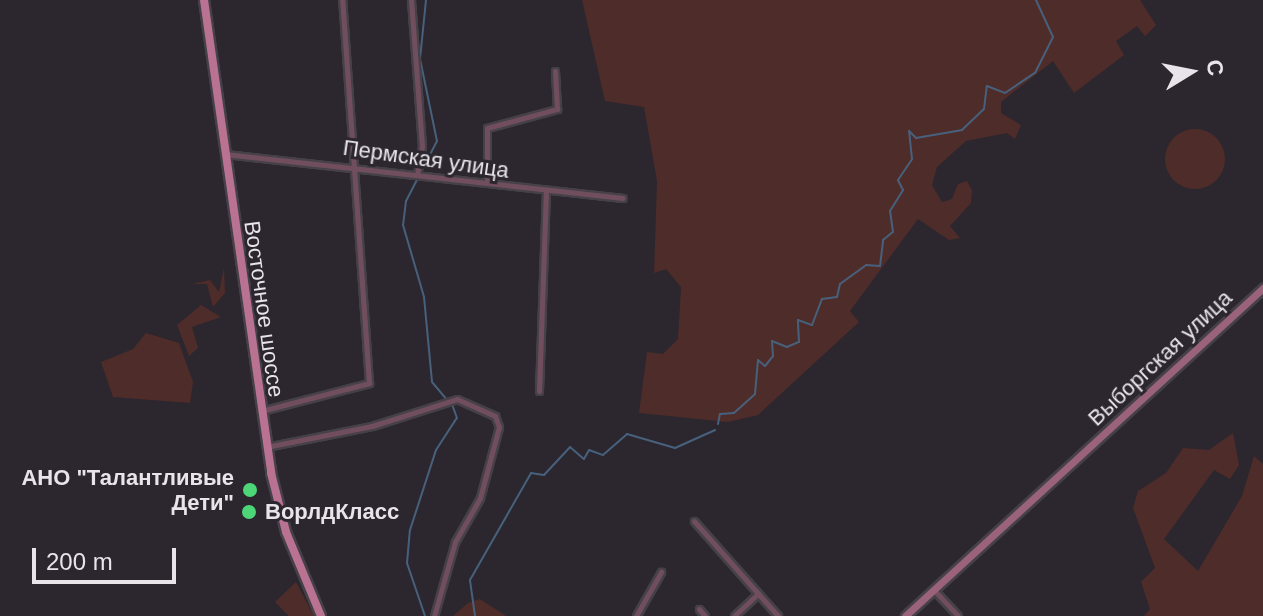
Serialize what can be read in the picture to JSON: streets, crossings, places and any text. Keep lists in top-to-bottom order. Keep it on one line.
{"streets":{"main road":["Восточное шоссе"],"street":["Пермская улица","Выборгская улица"]},"crossings":[["Пермская улица","Восточное шоссе"]],"places":["АНО \"Талантливые Дети\"","ВорлдКласс"],"scale_bar":"200 m","north":"right"}
